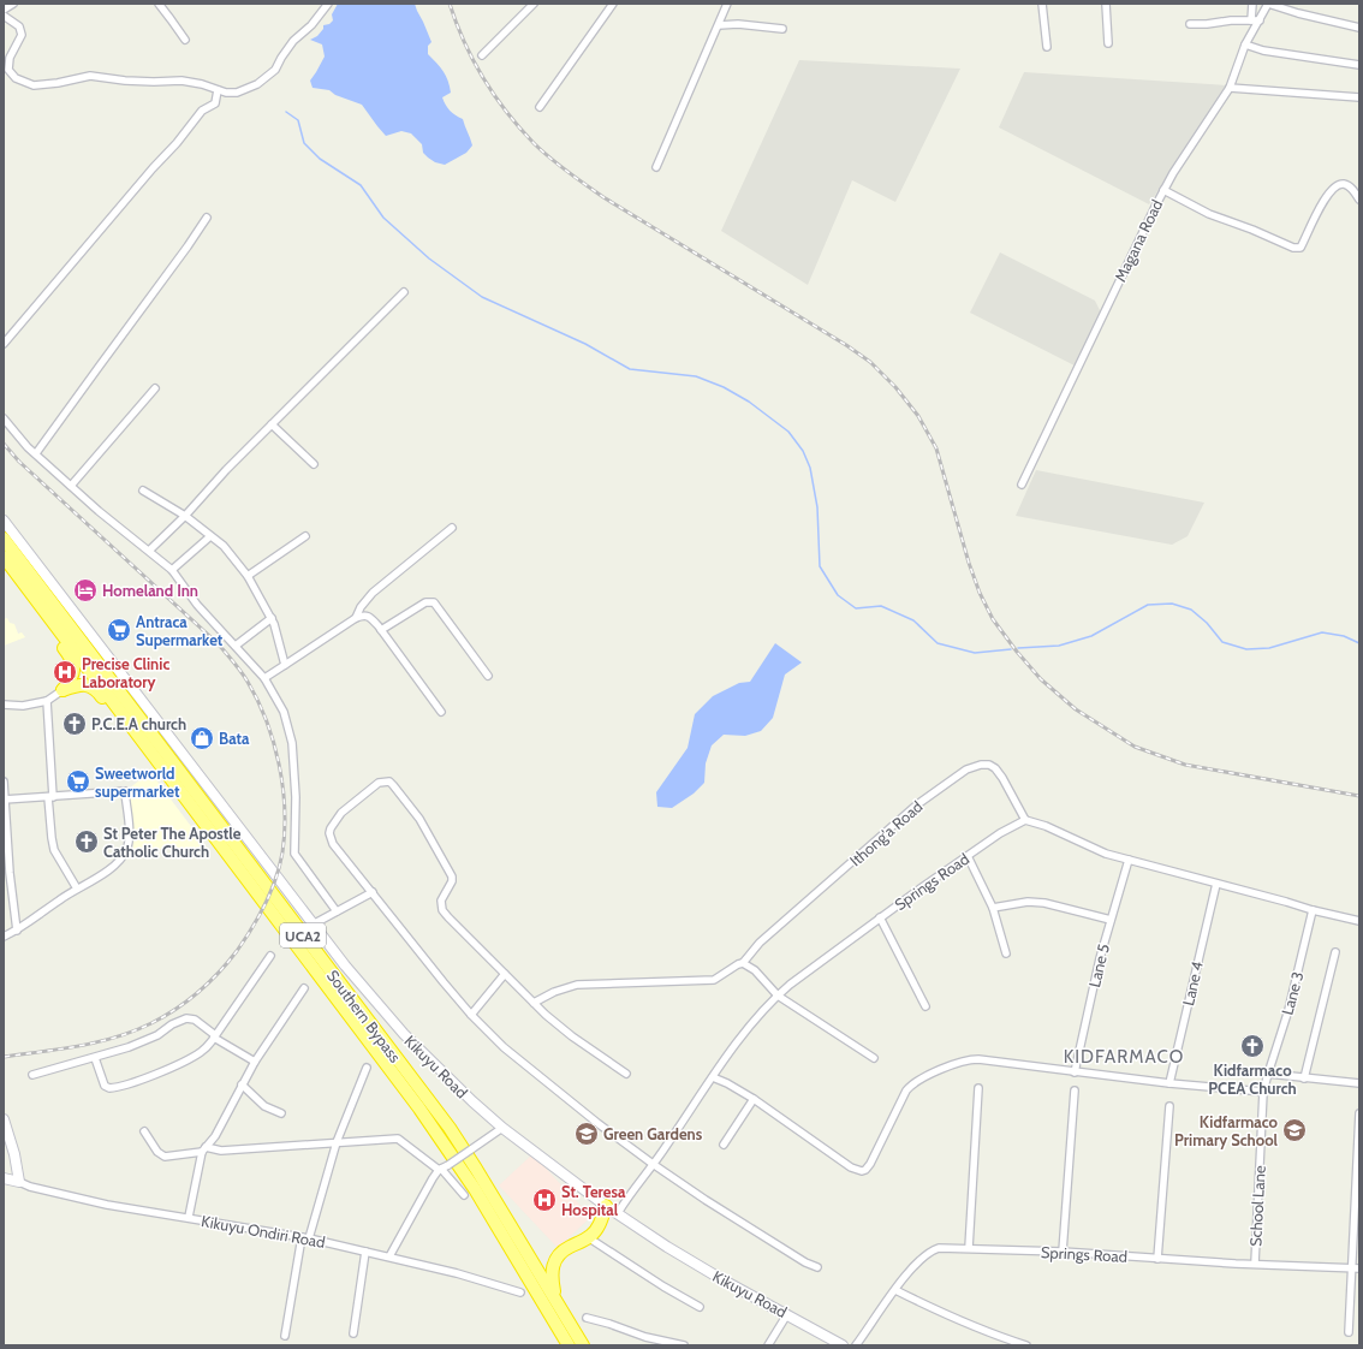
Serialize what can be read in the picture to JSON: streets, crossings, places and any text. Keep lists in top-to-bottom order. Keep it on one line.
{"streets":{"highway":["UCA2","Southern Bypass"],"main road":["Kikuyu Road","Kikuyu Ondiri Road"],"street":["Magana Road","Ithong'a Road","Springs Road","Lane 5","Lane 4","Lane 3","School Lane"]},"crossings":[["Ithong'a Road","Springs Road"],["Springs Road","Kikuyu Road"],["Springs Road","School Lane"],["Lane 3","School Lane"]],"districts":["KIDFARMACO"],"places":{"hotel":["Homeland Inn"],"supermarket":["Antraca Supermarket","Sweetworld supermarket"],"hospital":["Precise Clinic Laboratory","St. Teresa Hospital"],"church":["P.C.E.A church","St Peter The Apostle Catholic Church","Kidfarmaco PCEA Church"],"shop":["Bata"],"school or university":["Kidfarmaco Primary School","Green Gardens"]}}
